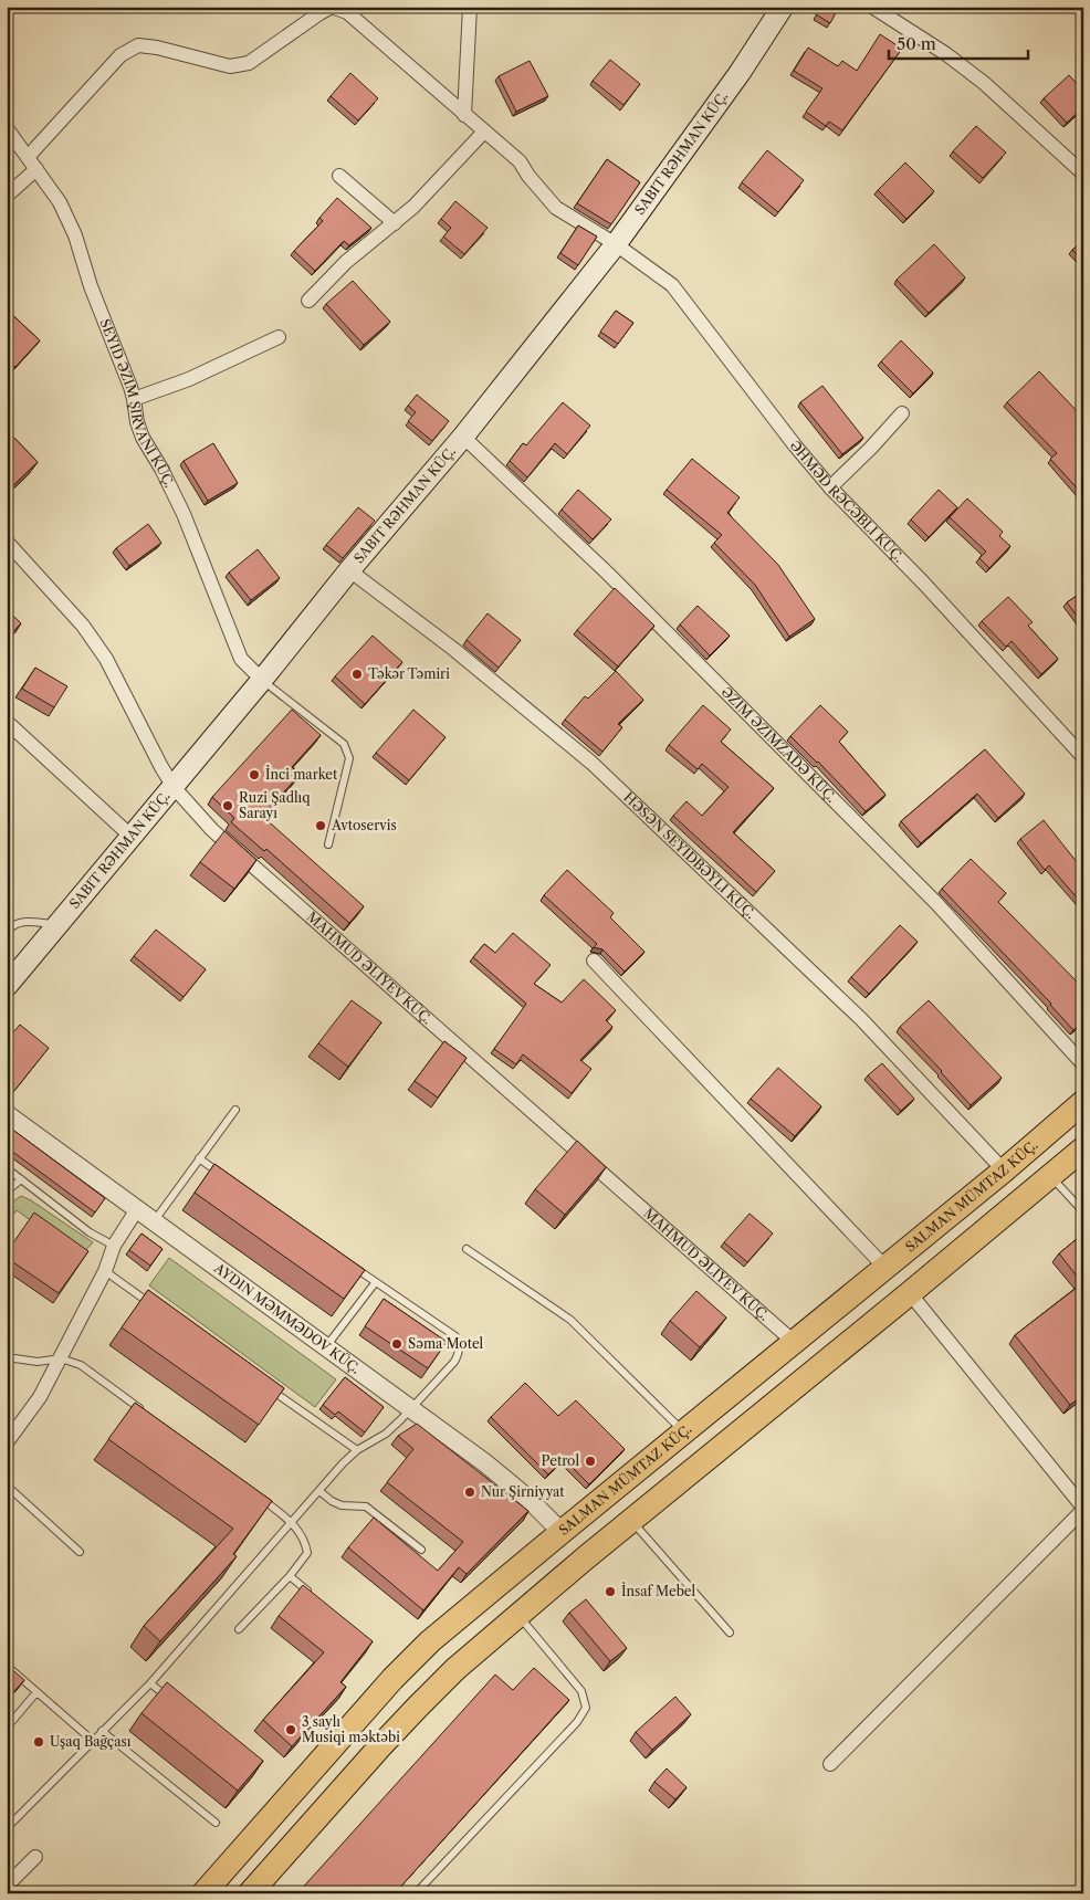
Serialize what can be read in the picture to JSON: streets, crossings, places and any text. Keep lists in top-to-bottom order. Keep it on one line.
{"streets":{"highway":["SALMAN MÜMTAZ KÜÇ."],"main road":["SABIT RƏHMAN KÜÇ."],"street":["SEYID ƏZIM ŞIRVANI KÜÇ.","ƏHMƏD RƏCƏBLI KÜÇ.","ƏZIM ƏZIMZADƏ KÜÇ.","HƏSƏN SEYIDBƏYLI KÜÇ.","MAHMUD ƏLIYEV KÜÇ."]},"crossings":[["SABIT RƏHMAN KÜÇ.","SEYID ƏZIM ŞIRVANI KÜÇ."],["SABIT RƏHMAN KÜÇ.","ƏHMƏD RƏCƏBLI KÜÇ."],["SABIT RƏHMAN KÜÇ.","ƏZIM ƏZIMZADƏ KÜÇ."],["SABIT RƏHMAN KÜÇ.","HƏSƏN SEYIDBƏYLI KÜÇ."],["SABIT RƏHMAN KÜÇ.","MAHMUD ƏLIYEV KÜÇ."],["SEYID ƏZIM ŞIRVANI KÜÇ.","ƏHMƏD RƏCƏBLI KÜÇ."],["HƏSƏN SEYIDBƏYLI KÜÇ.","SALMAN MÜMTAZ KÜÇ."],["MAHMUD ƏLIYEV KÜÇ.","SALMAN MÜMTAZ KÜÇ."]],"places":["Təkər Təmiri","İnci market","Ruzi Şadlıq Sarayı","Avtoservis","Səma Motel","Petrol","Nur Şirniyyat","İnsaf Mebel","3 saylı Musiqi məktəbi","Uşaq Bağçası"],"scale_bar":"50 m"}
